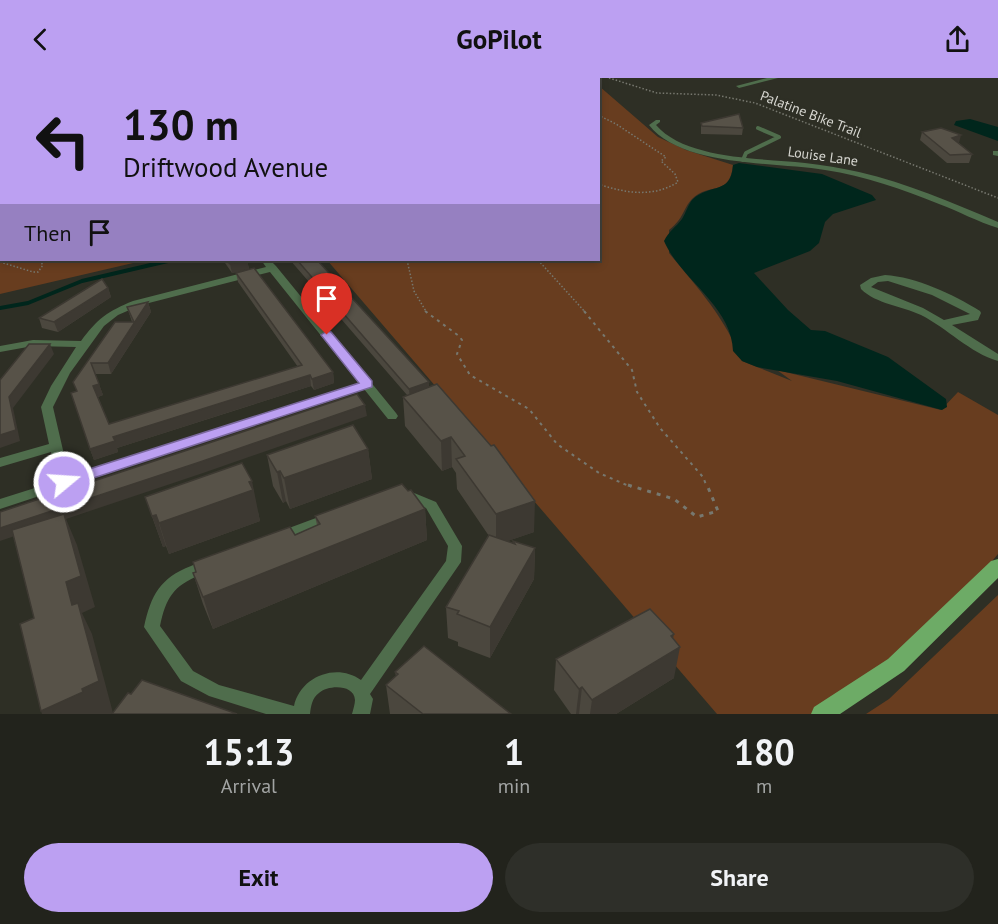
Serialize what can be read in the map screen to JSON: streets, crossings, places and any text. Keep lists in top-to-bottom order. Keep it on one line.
{"streets":{"street":["Louise Lane"],"path":["Palatine Bike Trail"]},"page":{"header":"GoPilot","turn":["130 m","Driftwood Avenue"],"then":"Then","eta":["15:13","Arrival","1","min","180","m"],"buttons":["Exit","Share"]}}
